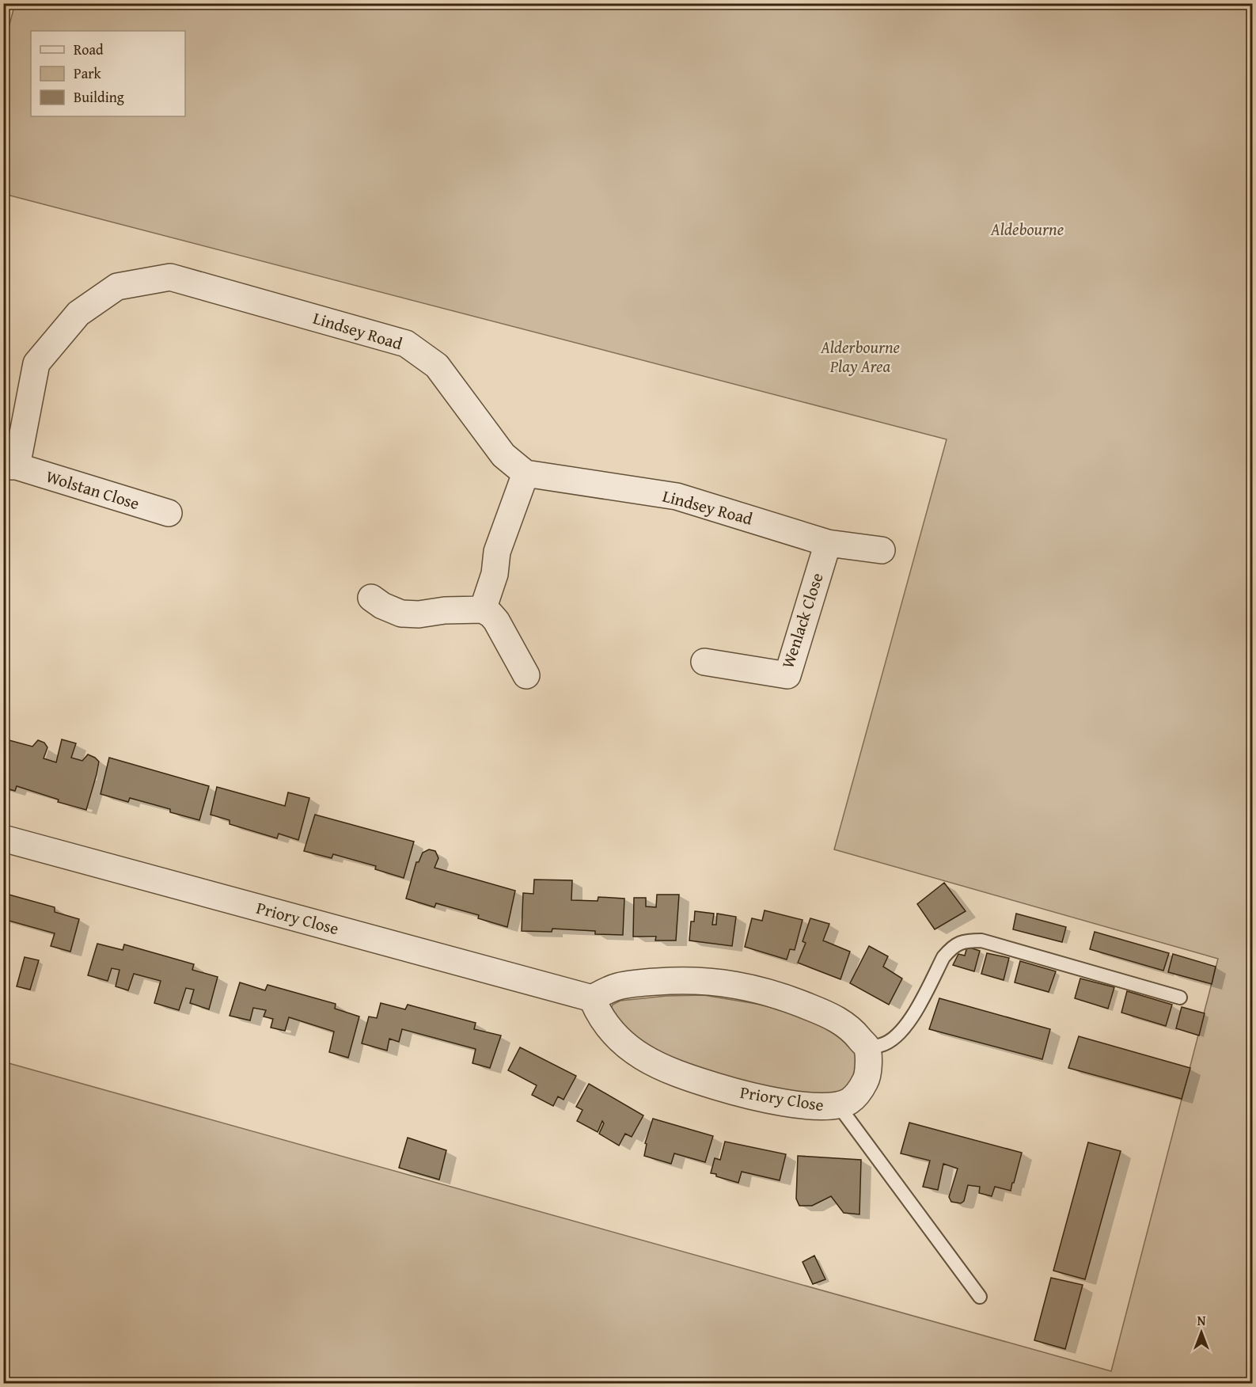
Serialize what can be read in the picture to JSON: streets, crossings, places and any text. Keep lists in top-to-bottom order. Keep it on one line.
{"streets":{"street":["Lindsey Road","Wolstan Close","Wenlack Close","Priory Close"]},"crossings":[["Lindsey Road","Wolstan Close"],["Lindsey Road","Wenlack Close"]],"parks":["Aldebourne","Alderbourne Play Area"],"legend":["Road","Park","Building"],"north":"top"}
